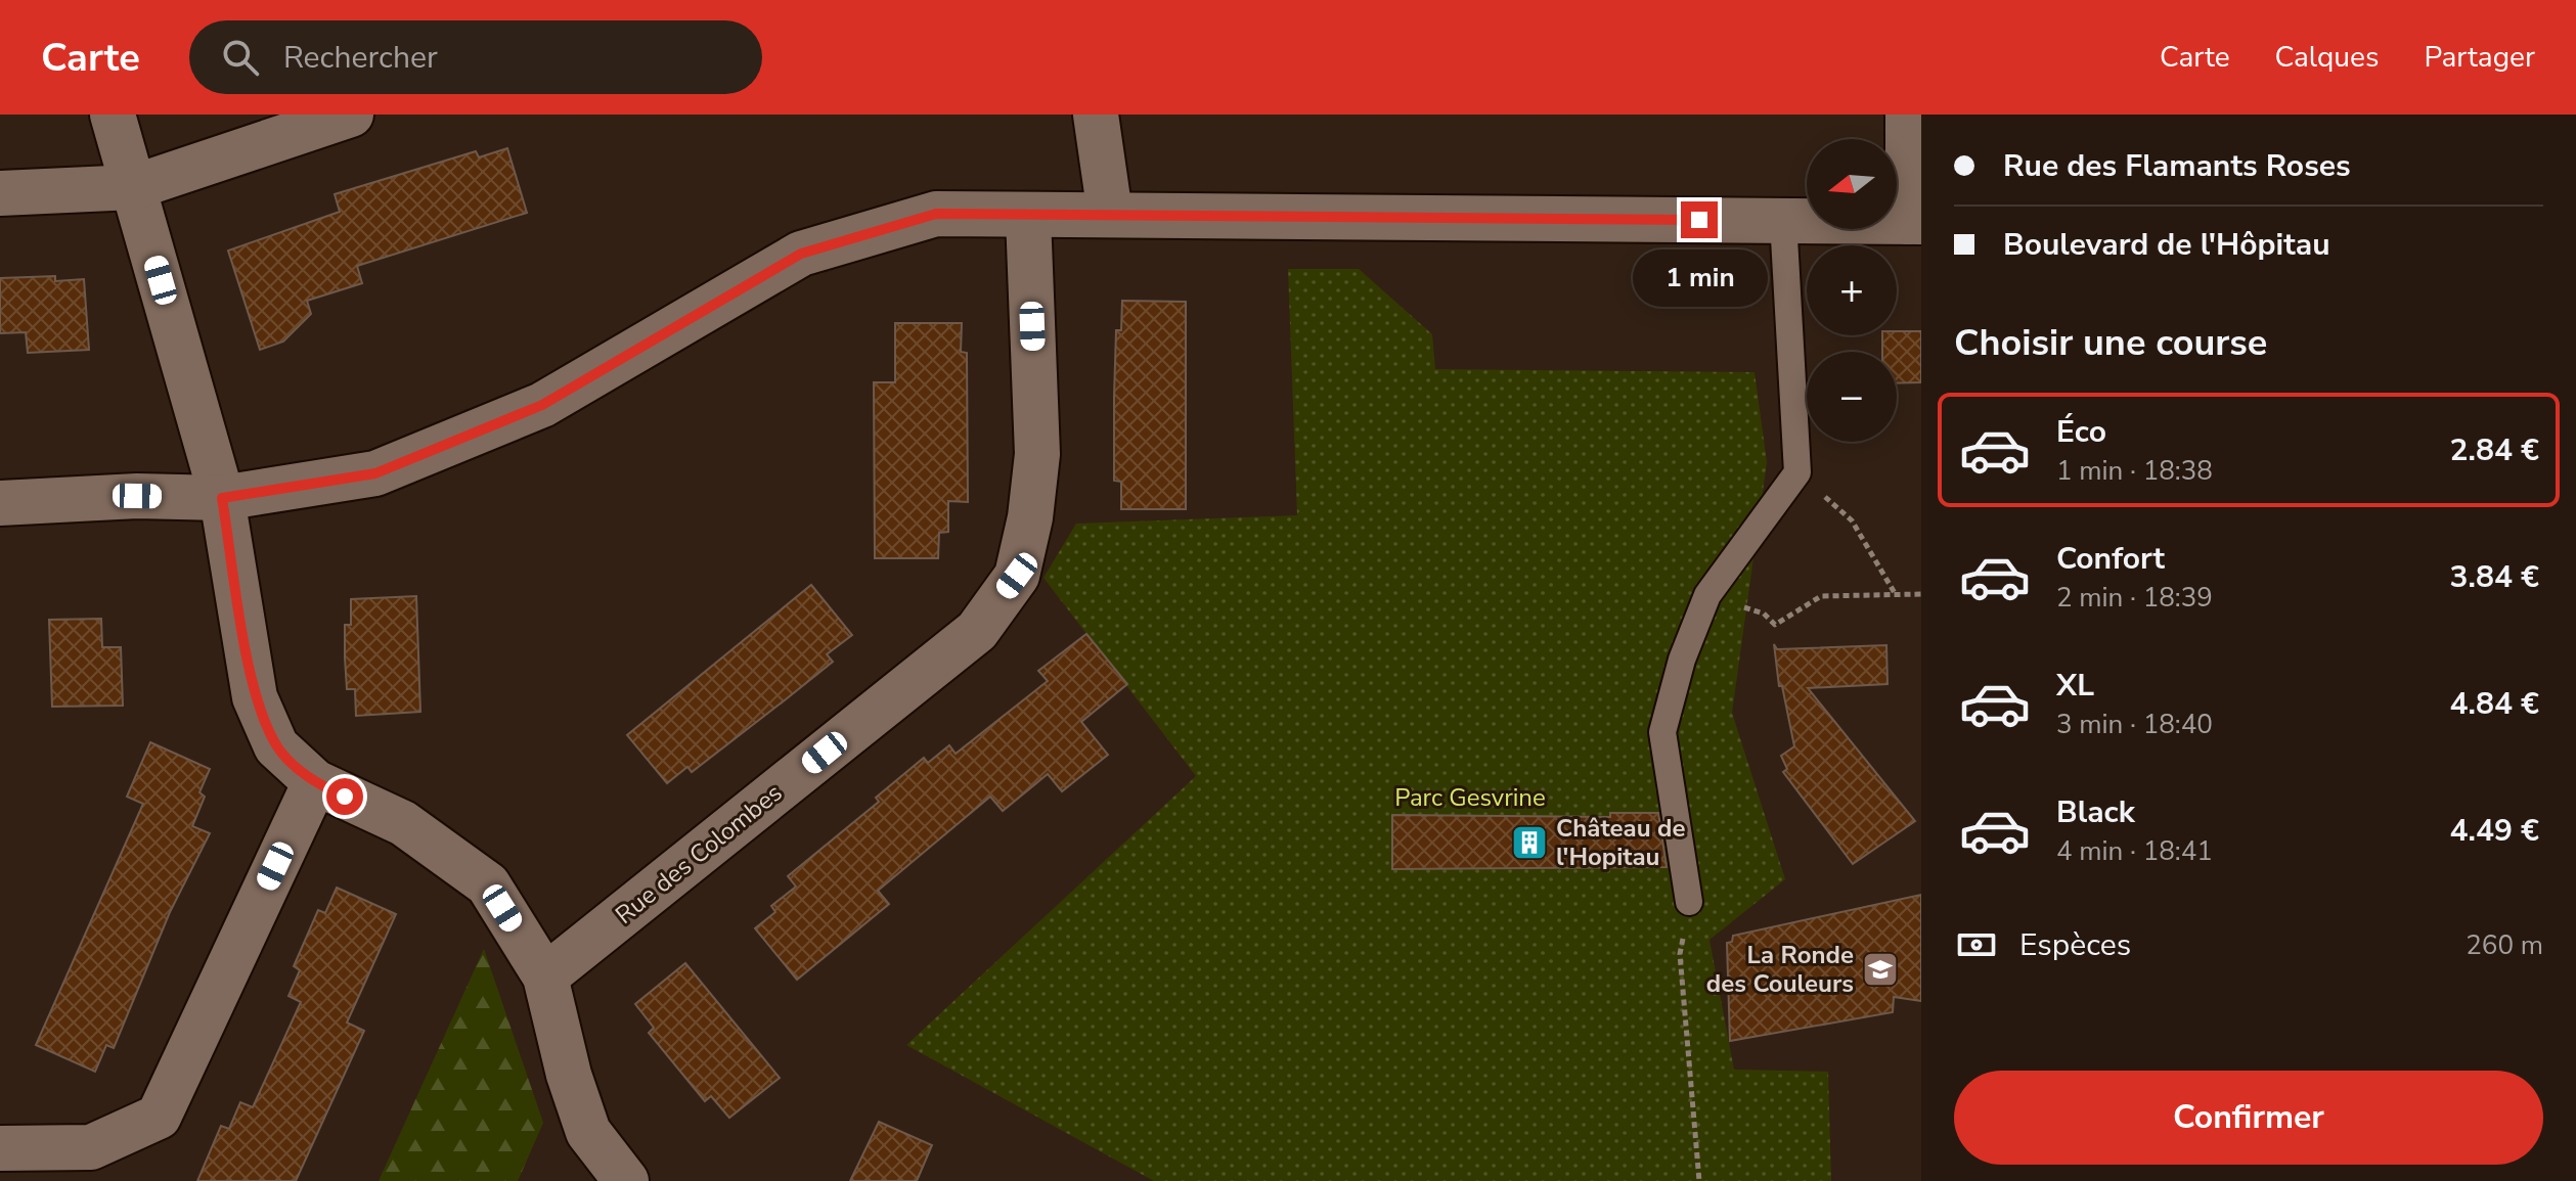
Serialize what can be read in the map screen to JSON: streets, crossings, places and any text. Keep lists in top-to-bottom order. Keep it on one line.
{"streets":{"street":["Rue des Colombes"]},"parks":["Parc Gesvrine"],"places":{"building":["Château de l'Hopitau"],"school or university":["La Ronde des Couleurs"]},"north":"left","page":{"header":"Carte","search":"Rechercher","nav":["Carte","Calques","Partager"],"banner":["Rue des Flamants Roses","Boulevard de l'Hôpitau"],"map_buttons":["+","−"],"bubble":"1 min","heading":"Choisir une course","list":[{"name":"Éco","note":"1 min · 18:38","value":"2.84 €"},{"name":"Confort","note":"2 min · 18:39","value":"3.84 €"},{"name":"XL","note":"3 min · 18:40","value":"4.84 €"},{"name":"Black","note":"4 min · 18:41","value":"4.49 €"}],"pay":["Espèces","260 m"],"buttons":"Confirmer"}}
